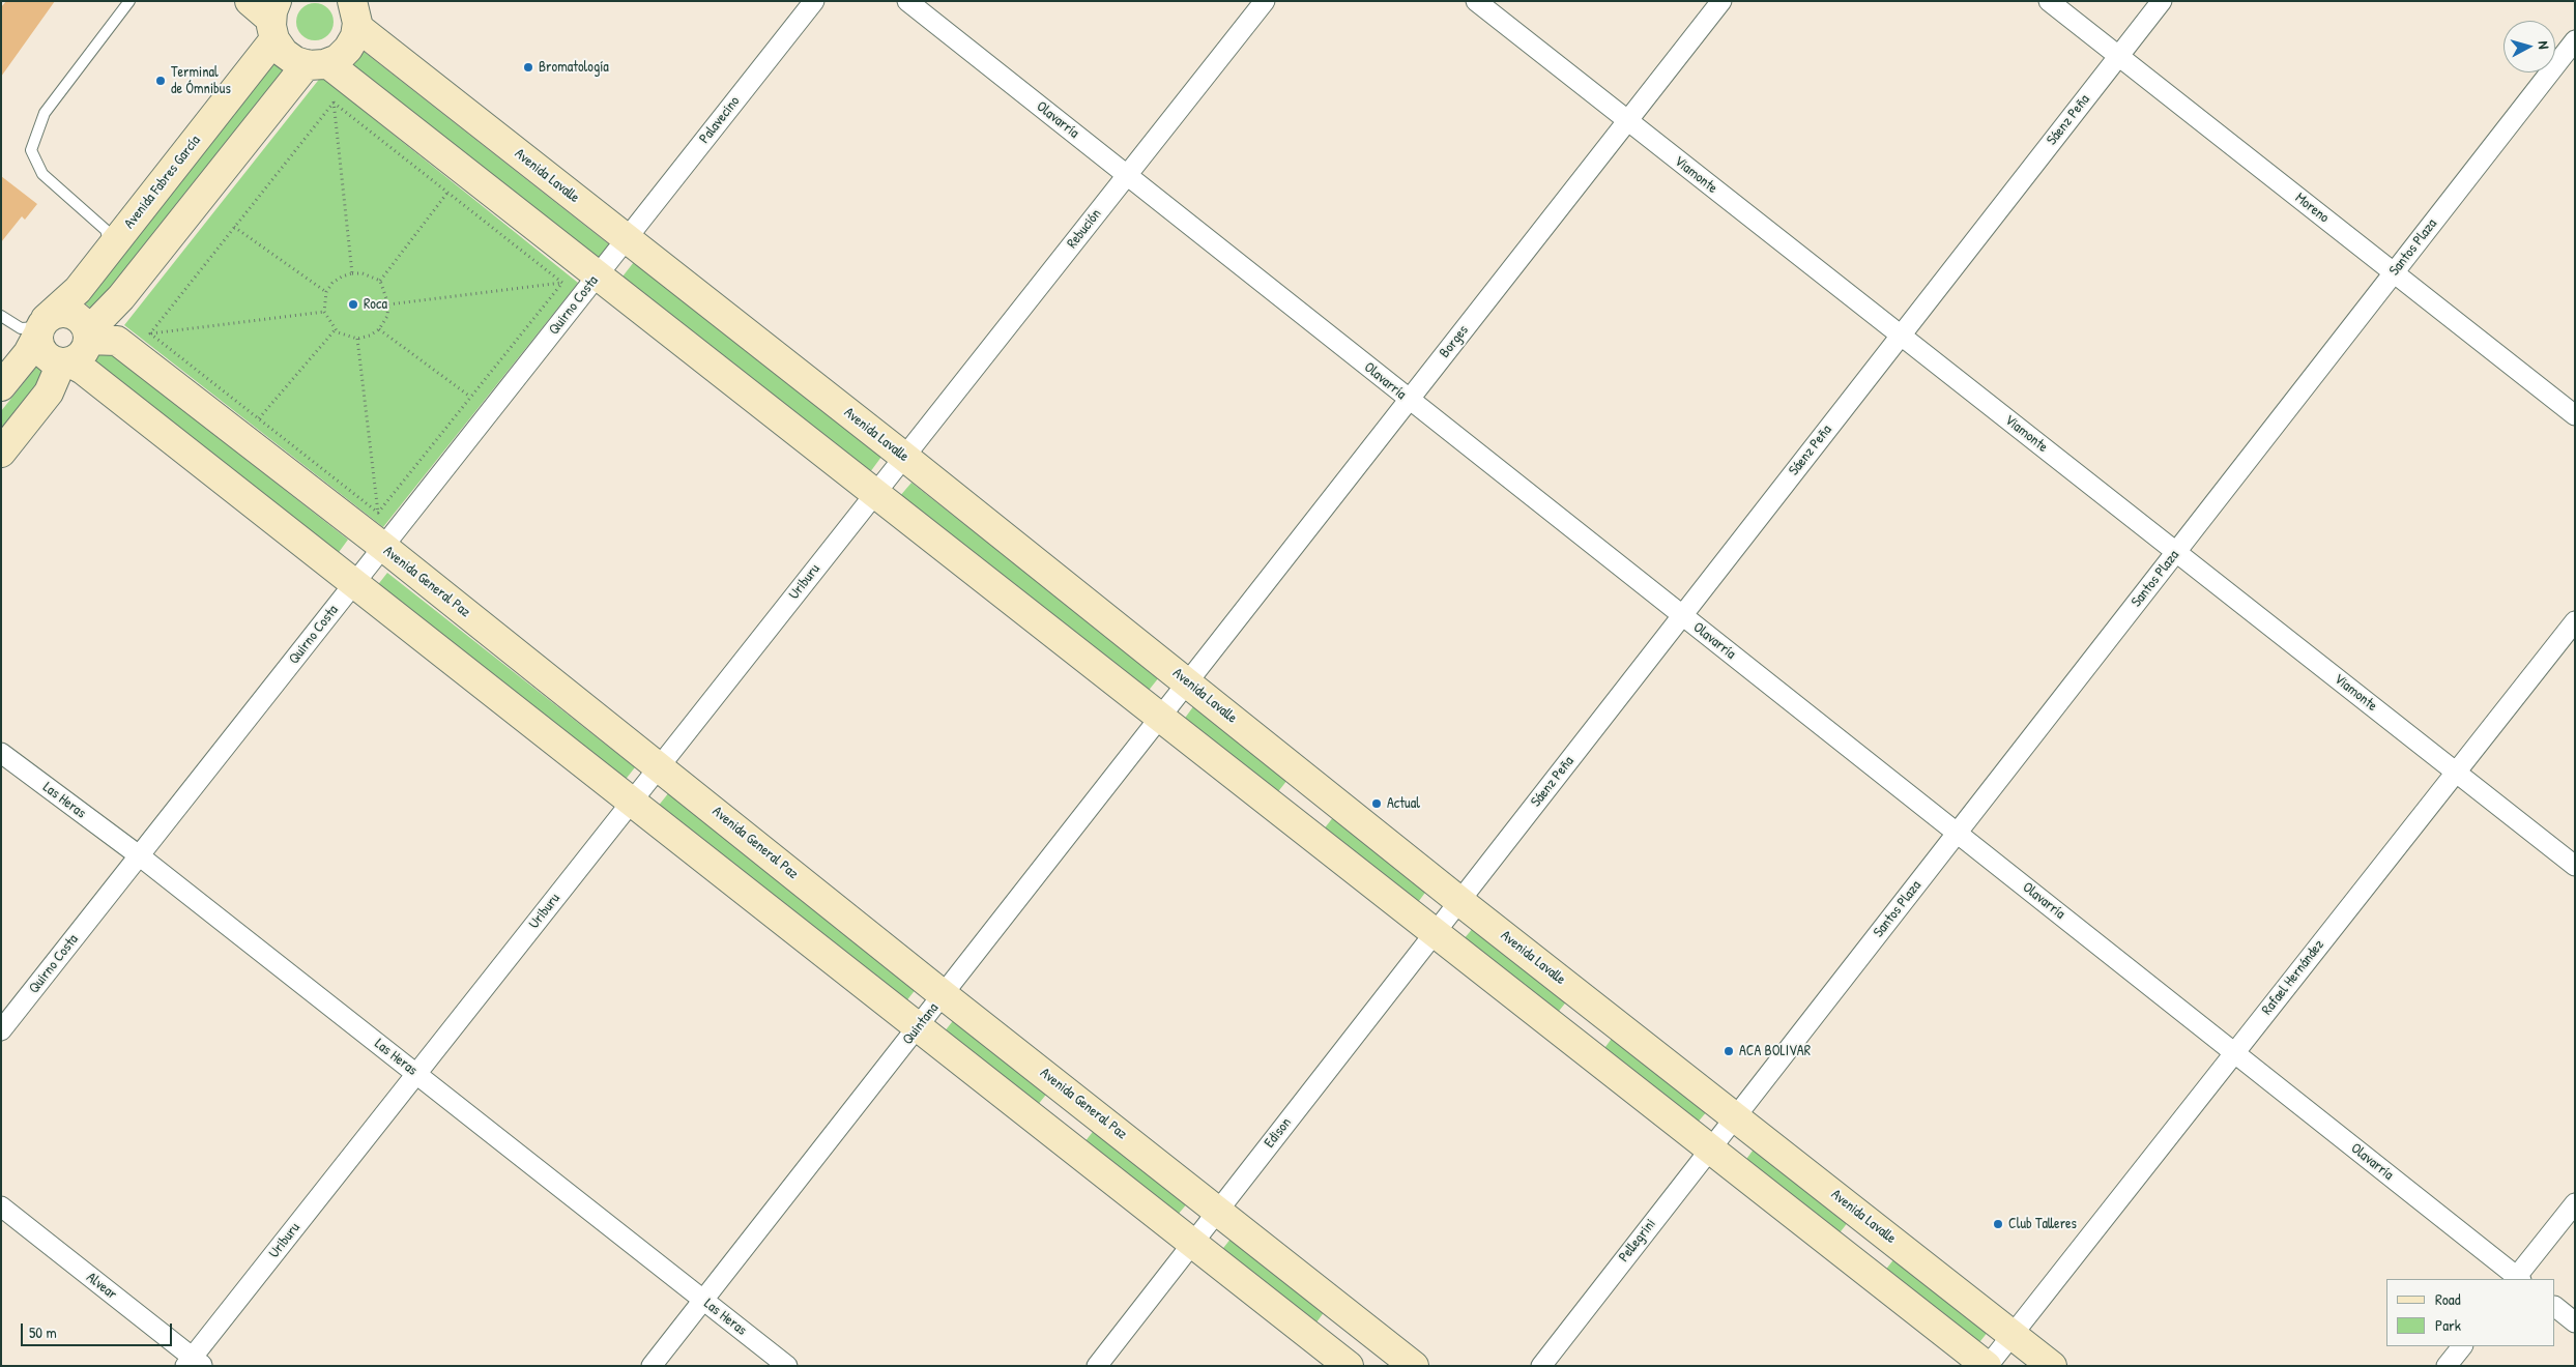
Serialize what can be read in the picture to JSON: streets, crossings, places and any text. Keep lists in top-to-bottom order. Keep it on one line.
{"streets":{"main road":["Avenida Lavalle","Avenida Fabres García","Avenida General Paz"],"street":["Palavecino","Olavarría","Sáenz Peña","Viamonte","Moreno","Rebución","Santos Plaza","Quirno Costa","Borges","Uriburu","Las Heras","Rafael Hernández","Quintana","Edison","Pellegrini","Alvear"]},"crossings":[["Palavecino","Avenida Lavalle"],["Palavecino","Quirno Costa"],["Olavarría","Sáenz Peña"],["Olavarría","Rebución"],["Olavarría","Santos Plaza"],["Olavarría","Borges"],["Olavarría","Rafael Hernández"],["Sáenz Peña","Viamonte"],["Sáenz Peña","Avenida Lavalle"],["Sáenz Peña","Moreno"],["Sáenz Peña","Edison"],["Viamonte","Santos Plaza"],["Viamonte","Borges"],["Viamonte","Rafael Hernández"],["Avenida Lavalle","Rebución"],["Avenida Lavalle","Santos Plaza"],["Avenida Lavalle","Quirno Costa"],["Avenida Lavalle","Borges"],["Avenida Lavalle","Uriburu"],["Avenida Lavalle","Rafael Hernández"],["Avenida Lavalle","Quintana"],["Avenida Lavalle","Edison"],["Avenida Lavalle","Pellegrini"],["Avenida Fabres García","Avenida General Paz"],["Moreno","Santos Plaza"],["Rebución","Uriburu"],["Santos Plaza","Pellegrini"],["Quirno Costa","Avenida General Paz"],["Quirno Costa","Las Heras"],["Borges","Quintana"],["Avenida General Paz","Uriburu"],["Avenida General Paz","Quintana"],["Avenida General Paz","Edison"],["Uriburu","Las Heras"],["Uriburu","Alvear"],["Las Heras","Quintana"]],"places":["Bromatología","Terminal de Ómnibus","Roca","Actual","ACA BOLIVAR","Club Talleres"],"legend":["Road","Park"],"scale_bar":"50 m","north":"right"}
